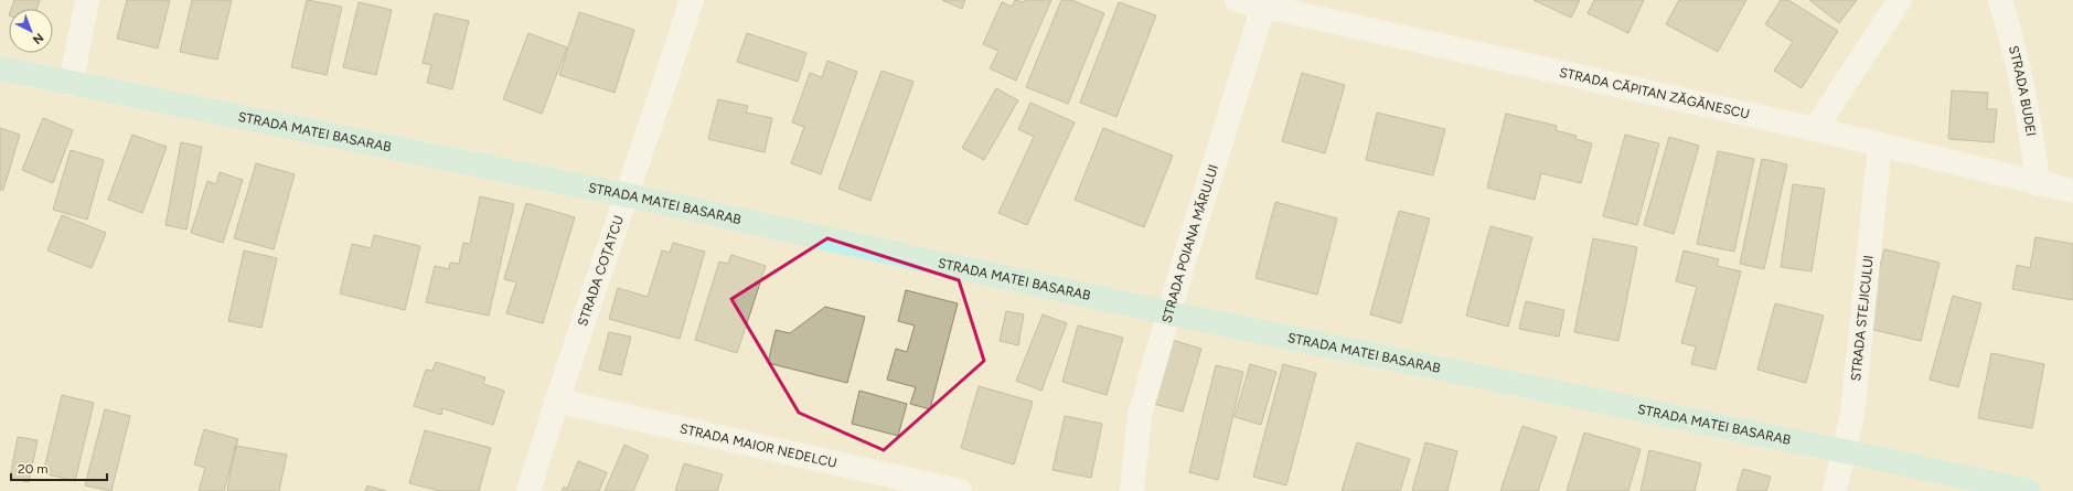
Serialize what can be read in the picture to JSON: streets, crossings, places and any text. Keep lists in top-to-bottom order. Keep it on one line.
{"streets":{"street":["STRADA BUDEI","STRADA CĂPITAN ZĂGĂNESCU","STRADA MATEI BASARAB","STRADA POIANA MĂRULUI","STRADA COȚATCU","STRADA STEJICULUI","STRADA MAIOR NEDELCU"]},"crossings":[["STRADA BUDEI","STRADA CĂPITAN ZĂGĂNESCU"],["STRADA CĂPITAN ZĂGĂNESCU","STRADA POIANA MĂRULUI"],["STRADA CĂPITAN ZĂGĂNESCU","STRADA STEJICULUI"],["STRADA MATEI BASARAB","STRADA POIANA MĂRULUI"],["STRADA MATEI BASARAB","STRADA COȚATCU"],["STRADA MATEI BASARAB","STRADA STEJICULUI"],["STRADA COȚATCU","STRADA MAIOR NEDELCU"]],"scale_bar":"20 m","north":"bottom right"}
